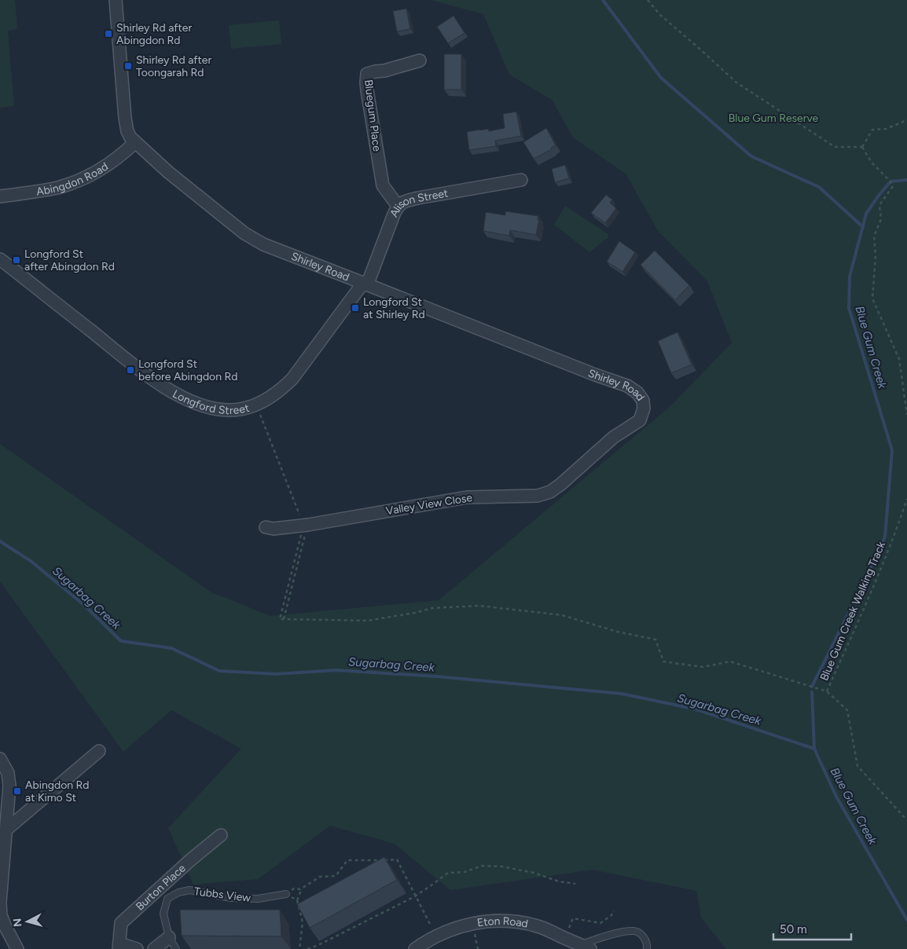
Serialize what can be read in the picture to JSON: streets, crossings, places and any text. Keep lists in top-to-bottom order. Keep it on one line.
{"streets":{"street":["Bluegum Place","Abingdon Road","Alison Street","Shirley Road","Longford Street","Valley View Close","Burton Place","Eton Road"],"lane":["Tubbs View"],"path":["Blue Gum Creek Walking Track"]},"crossings":[["Bluegum Place","Alison Street"],["Abingdon Road","Shirley Road"],["Alison Street","Shirley Road"],["Alison Street","Longford Street"],["Shirley Road","Longford Street"],["Shirley Road","Valley View Close"]],"water":["Blue Gum Creek","Sugarbag Creek"],"parks":["Blue Gum Reserve"],"places":{"transit":["Shirley Rd after Abingdon Rd","Shirley Rd after Toongarah Rd","Longford St after Abingdon Rd","Longford St at Shirley Rd","Longford St before Abingdon Rd","Abingdon Rd at Kimo St"]},"scale_bar":"50 m","north":"left"}
